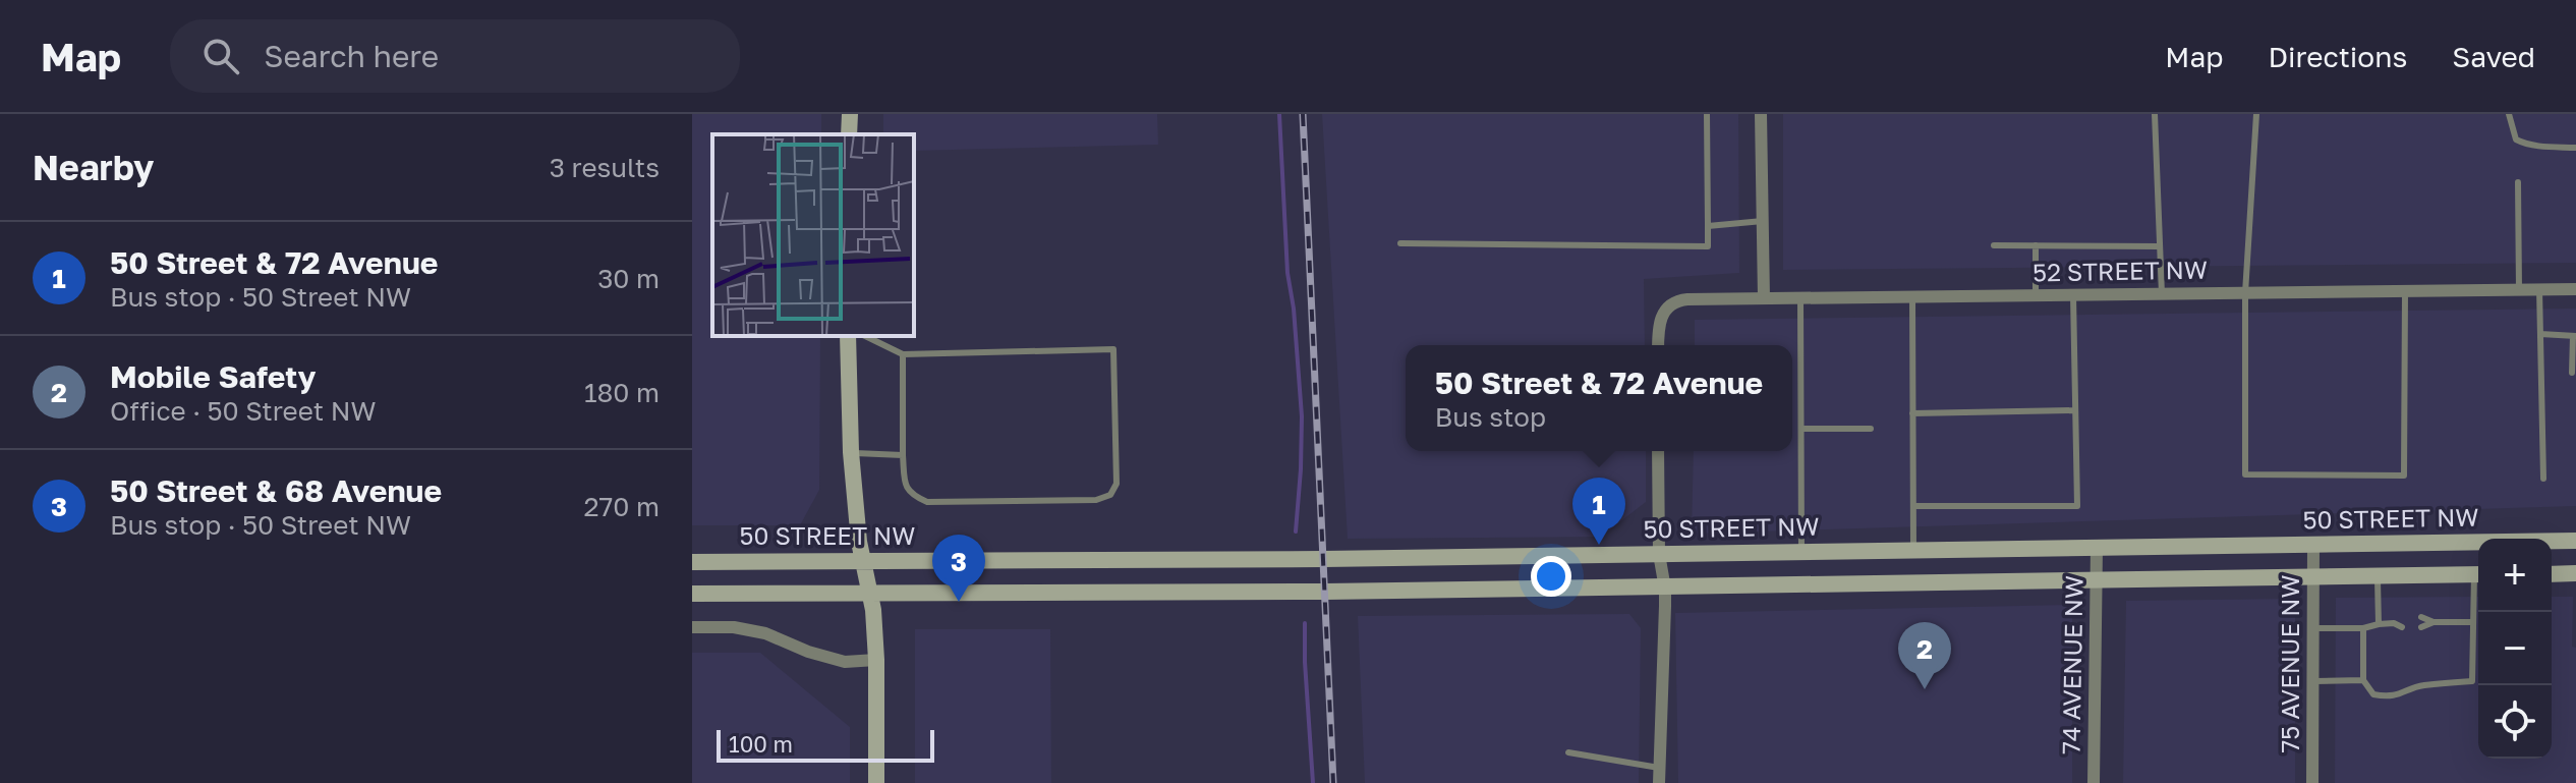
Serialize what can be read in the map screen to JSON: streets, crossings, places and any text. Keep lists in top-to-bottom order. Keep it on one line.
{"streets":{"main road":["50 STREET NW"],"street":["52 STREET NW","75 AVENUE NW","74 AVENUE NW"]},"crossings":[["50 STREET NW","75 AVENUE NW"],["50 STREET NW","74 AVENUE NW"]],"scale_bar":"100 m","page":{"header":"Map","search":"Search here","nav":["Map","Directions","Saved"],"heading":["Nearby","3 results"],"list":[{"mark":"1","name":"50 Street & 72 Avenue","note":"Bus stop · 50 Street NW","value":"30 m"},{"mark":"2","name":"Mobile Safety","note":"Office · 50 Street NW","value":"180 m"},{"mark":"3","name":"50 Street & 68 Avenue","note":"Bus stop · 50 Street NW","value":"270 m"}],"popup":["50 Street & 72 Avenue","Bus stop"],"pins":["1","3","2"],"map_buttons":["+","−"],"scale":"100 m"}}
